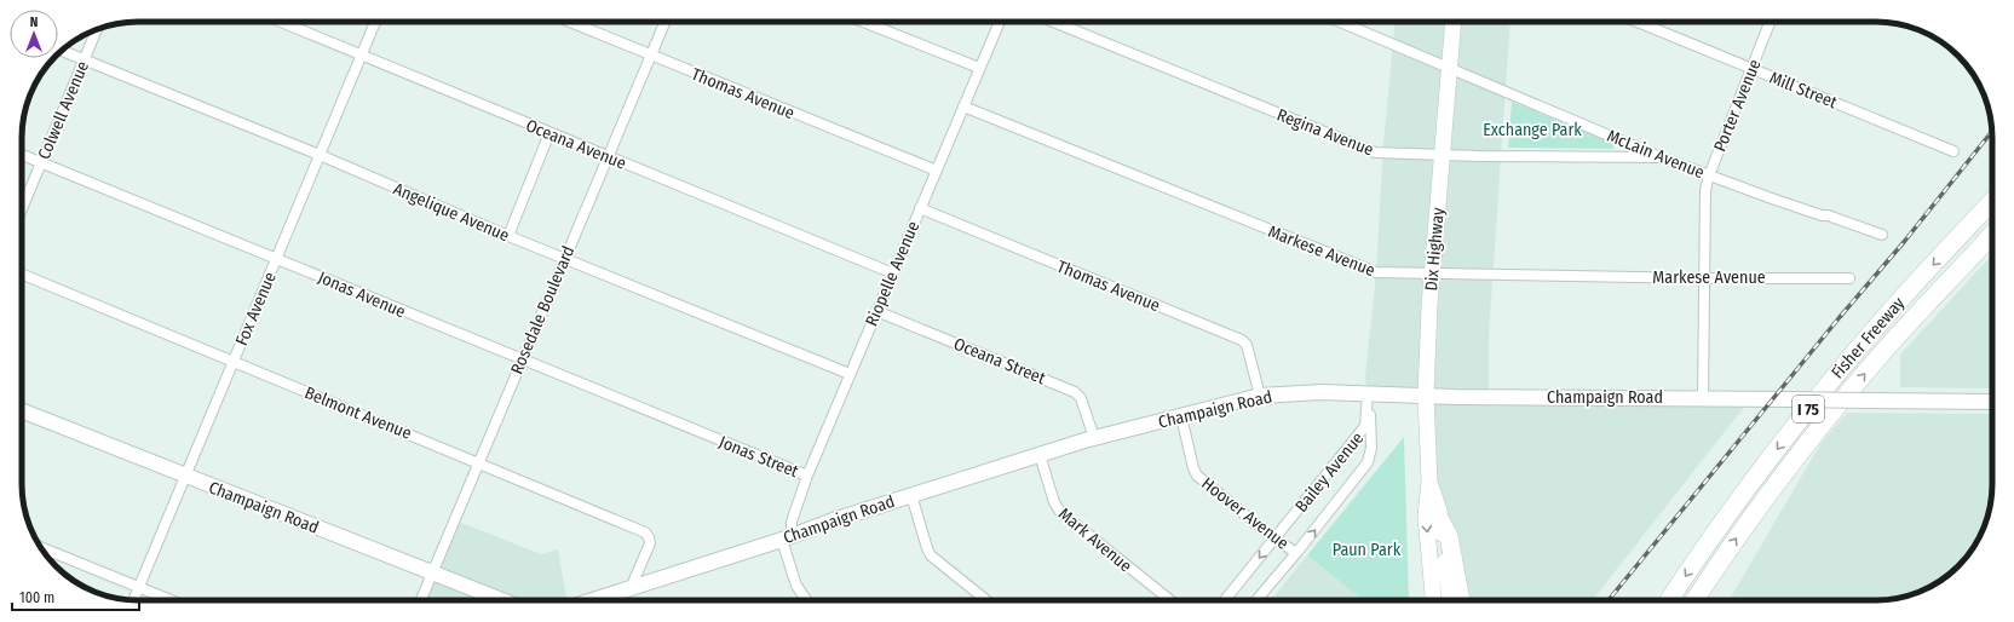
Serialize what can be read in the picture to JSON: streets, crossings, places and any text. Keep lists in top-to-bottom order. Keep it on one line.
{"streets":{"highway":["Fisher Freeway","I 75"],"main road":["Dix Highway"],"street":["Mill Street","Thomas Avenue","Porter Avenue","Colwell Avenue","Regina Avenue","Oceana Avenue","McLain Avenue","Angelique Avenue","Markese Avenue","Riopelle Avenue","Jonas Avenue","Fox Avenue","Rosedale Boulevard","Oceana Street","Champaign Road","Belmont Avenue","Jonas Street","Bailey Avenue","Hoover Avenue","Mark Avenue"]},"crossings":[["Mill Street","Porter Avenue"],["Thomas Avenue","Riopelle Avenue"],["Thomas Avenue","Rosedale Boulevard"],["Thomas Avenue","Champaign Road"],["Porter Avenue","McLain Avenue"],["Porter Avenue","Markese Avenue"],["Porter Avenue","Champaign Road"],["Colwell Avenue","Angelique Avenue"],["Colwell Avenue","Jonas Avenue"],["Regina Avenue","McLain Avenue"],["Regina Avenue","Dix Highway"],["Oceana Avenue","Riopelle Avenue"],["Oceana Avenue","Fox Avenue"],["Oceana Avenue","Rosedale Boulevard"],["McLain Avenue","Dix Highway"],["Angelique Avenue","Riopelle Avenue"],["Angelique Avenue","Fox Avenue"],["Angelique Avenue","Rosedale Boulevard"],["Dix Highway","Markese Avenue"],["Dix Highway","Champaign Road"],["Markese Avenue","Riopelle Avenue"],["Riopelle Avenue","Oceana Street"],["Riopelle Avenue","Champaign Road"],["Riopelle Avenue","Jonas Street"],["Jonas Avenue","Fox Avenue"],["Jonas Avenue","Rosedale Boulevard"],["Jonas Avenue","Jonas Street"],["Fox Avenue","Champaign Road"],["Fox Avenue","Belmont Avenue"],["Rosedale Boulevard","Champaign Road"],["Rosedale Boulevard","Belmont Avenue"],["Oceana Street","Champaign Road"],["Champaign Road","Belmont Avenue"],["Champaign Road","Bailey Avenue"],["Champaign Road","Hoover Avenue"],["Champaign Road","Mark Avenue"],["Bailey Avenue","Hoover Avenue"]],"parks":["Exchange Park","Paun Park"],"scale_bar":"100 m","north":"top"}
